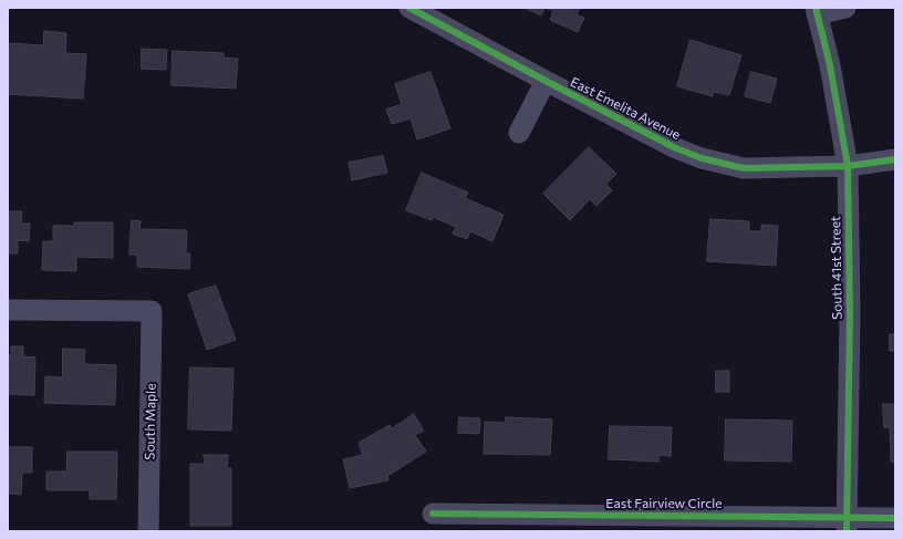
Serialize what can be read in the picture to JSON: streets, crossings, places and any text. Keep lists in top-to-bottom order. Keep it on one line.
{"streets":{"street":["East Emelita Avenue","South 41st Street","South Maple","East Fairview Circle"]},"crossings":[["East Emelita Avenue","South 41st Street"],["South 41st Street","East Fairview Circle"]]}
